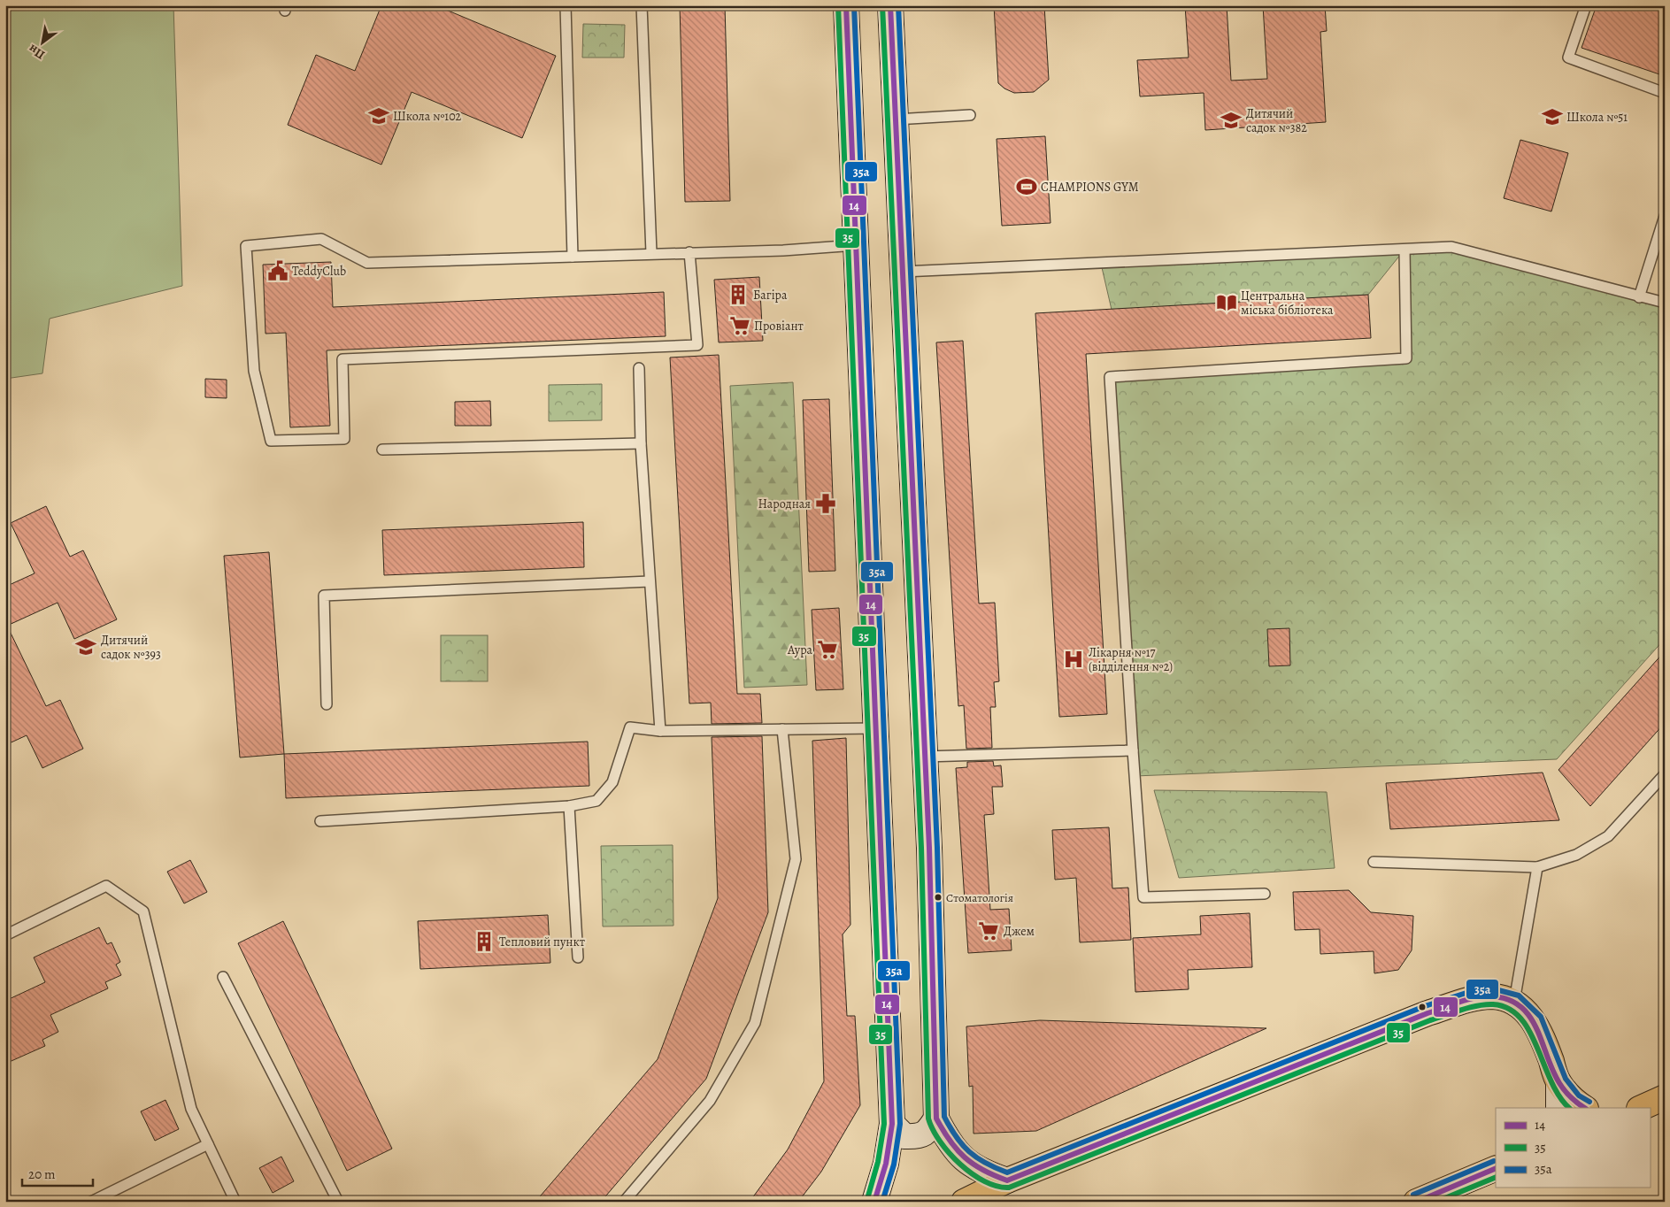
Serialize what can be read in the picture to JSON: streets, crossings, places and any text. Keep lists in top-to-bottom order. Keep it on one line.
{"places":{"school or university":["Школа №102","Школа №51","Дитячий садок №382","Дитячий садок №393"],"sports":["CHAMPIONS GYM"],"public building":["TeddyClub"],"building":["Багіра","Тепловий пункт"],"library":["Центральна міська бібліотека"],"supermarket":["Провіант","Аура","Джем"],"pharmacy":["Народная"],"hospital":["Лікарня №17 (відділення №2)"],"other":["Стоматологія"]},"lines":["transit line 14","transit line 35","transit line 35а"],"legend":["14","35","35а"],"scale_bar":"20 m","north":"bottom left"}
